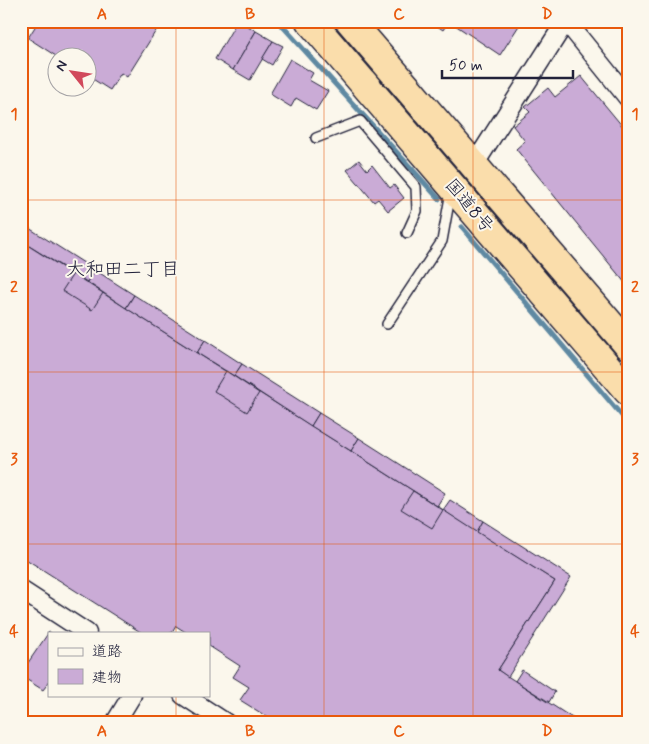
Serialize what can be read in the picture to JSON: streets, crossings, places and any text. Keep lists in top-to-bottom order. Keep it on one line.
{"streets":{"highway":["国道8号"]},"districts":["大和田二丁目"],"legend":["道路","建物"],"scale_bar":"50 m","north":"top left","grid":{"columns":["A","B","C","D"],"rows":["1","2","3","4"]}}
